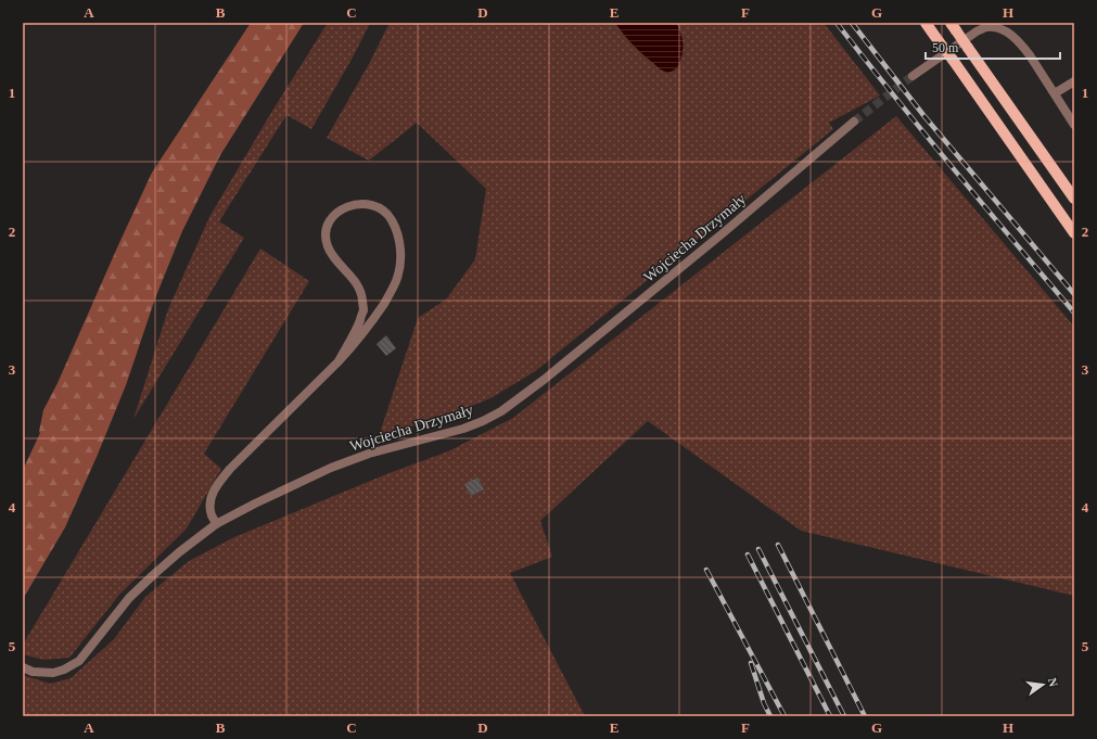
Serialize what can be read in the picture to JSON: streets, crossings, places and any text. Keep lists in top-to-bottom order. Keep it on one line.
{"streets":{"street":["Wojciecha Drzymały"]},"scale_bar":"50 m","north":"right","grid":{"columns":["A","B","C","D","E","F","G","H"],"rows":["1","2","3","4","5"]}}
